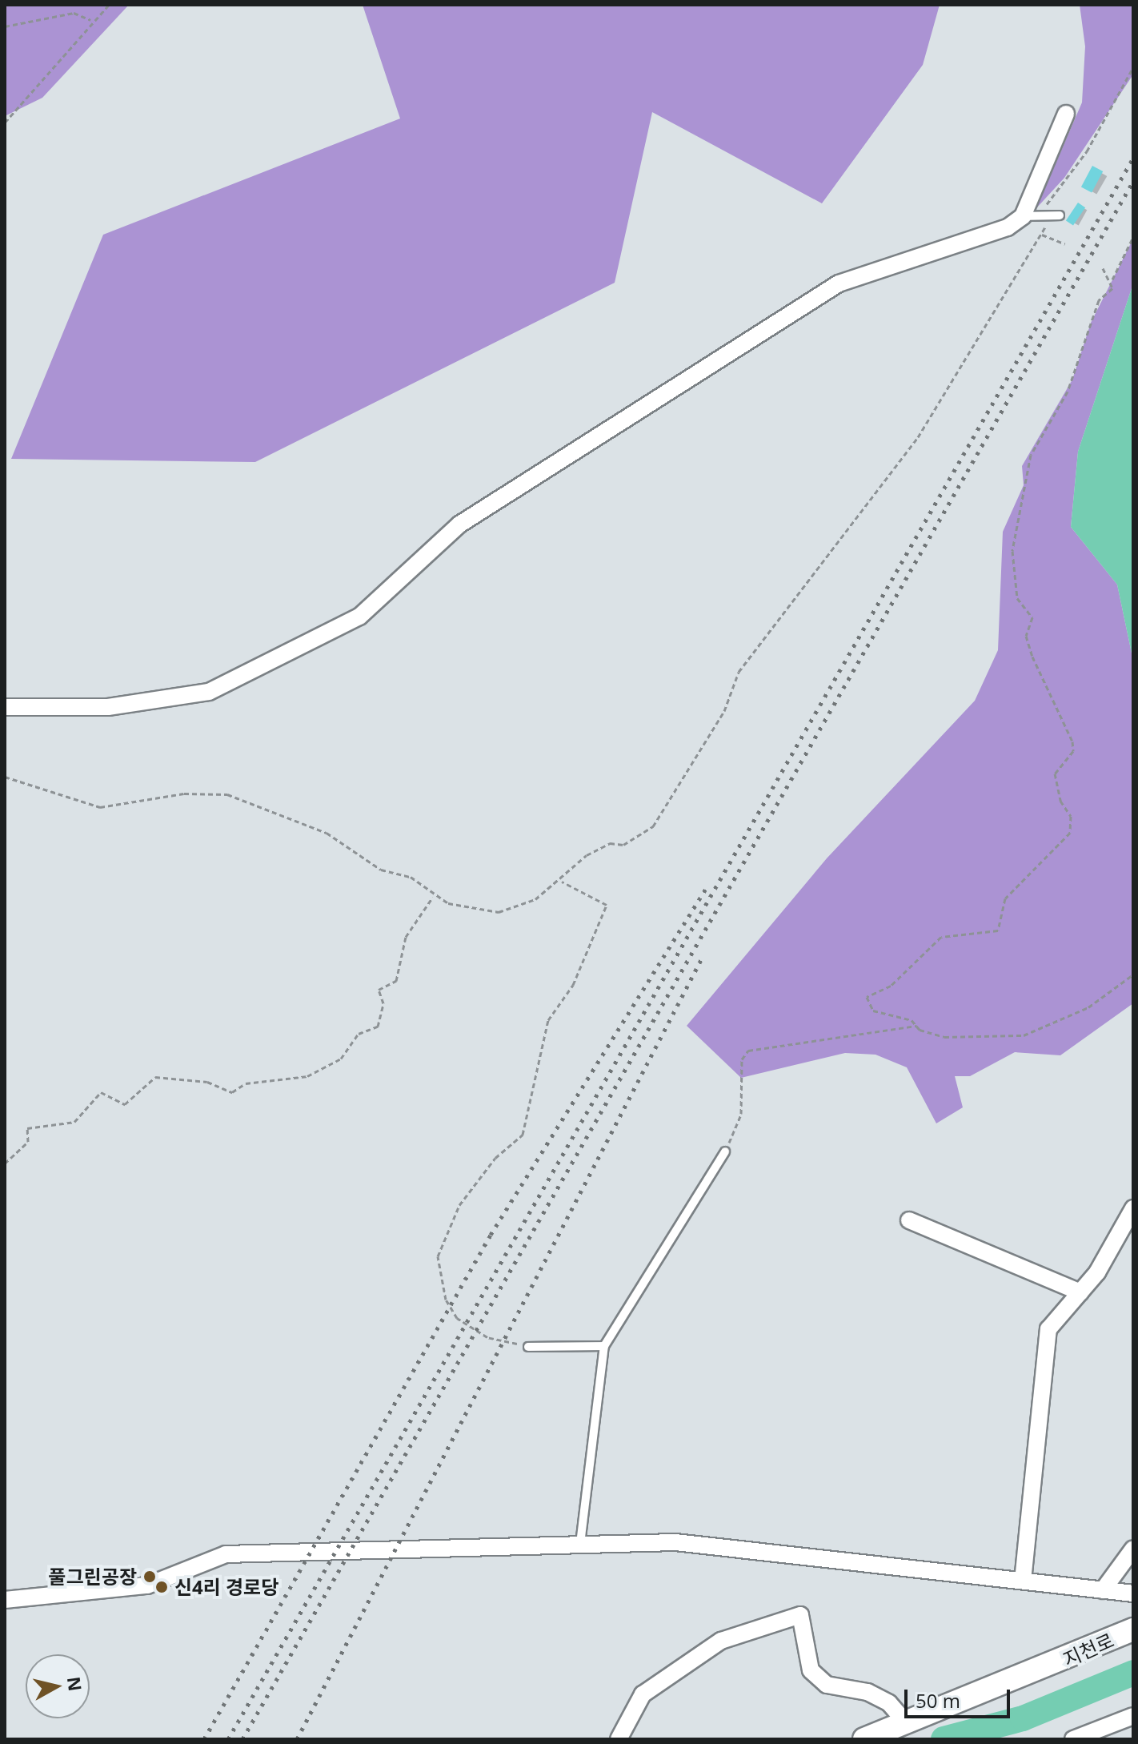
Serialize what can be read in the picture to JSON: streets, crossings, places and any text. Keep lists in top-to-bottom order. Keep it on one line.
{"streets":{"main road":["지천로"]},"places":["풀그린공장","신4리 경로당"],"scale_bar":"50 m","north":"right"}
